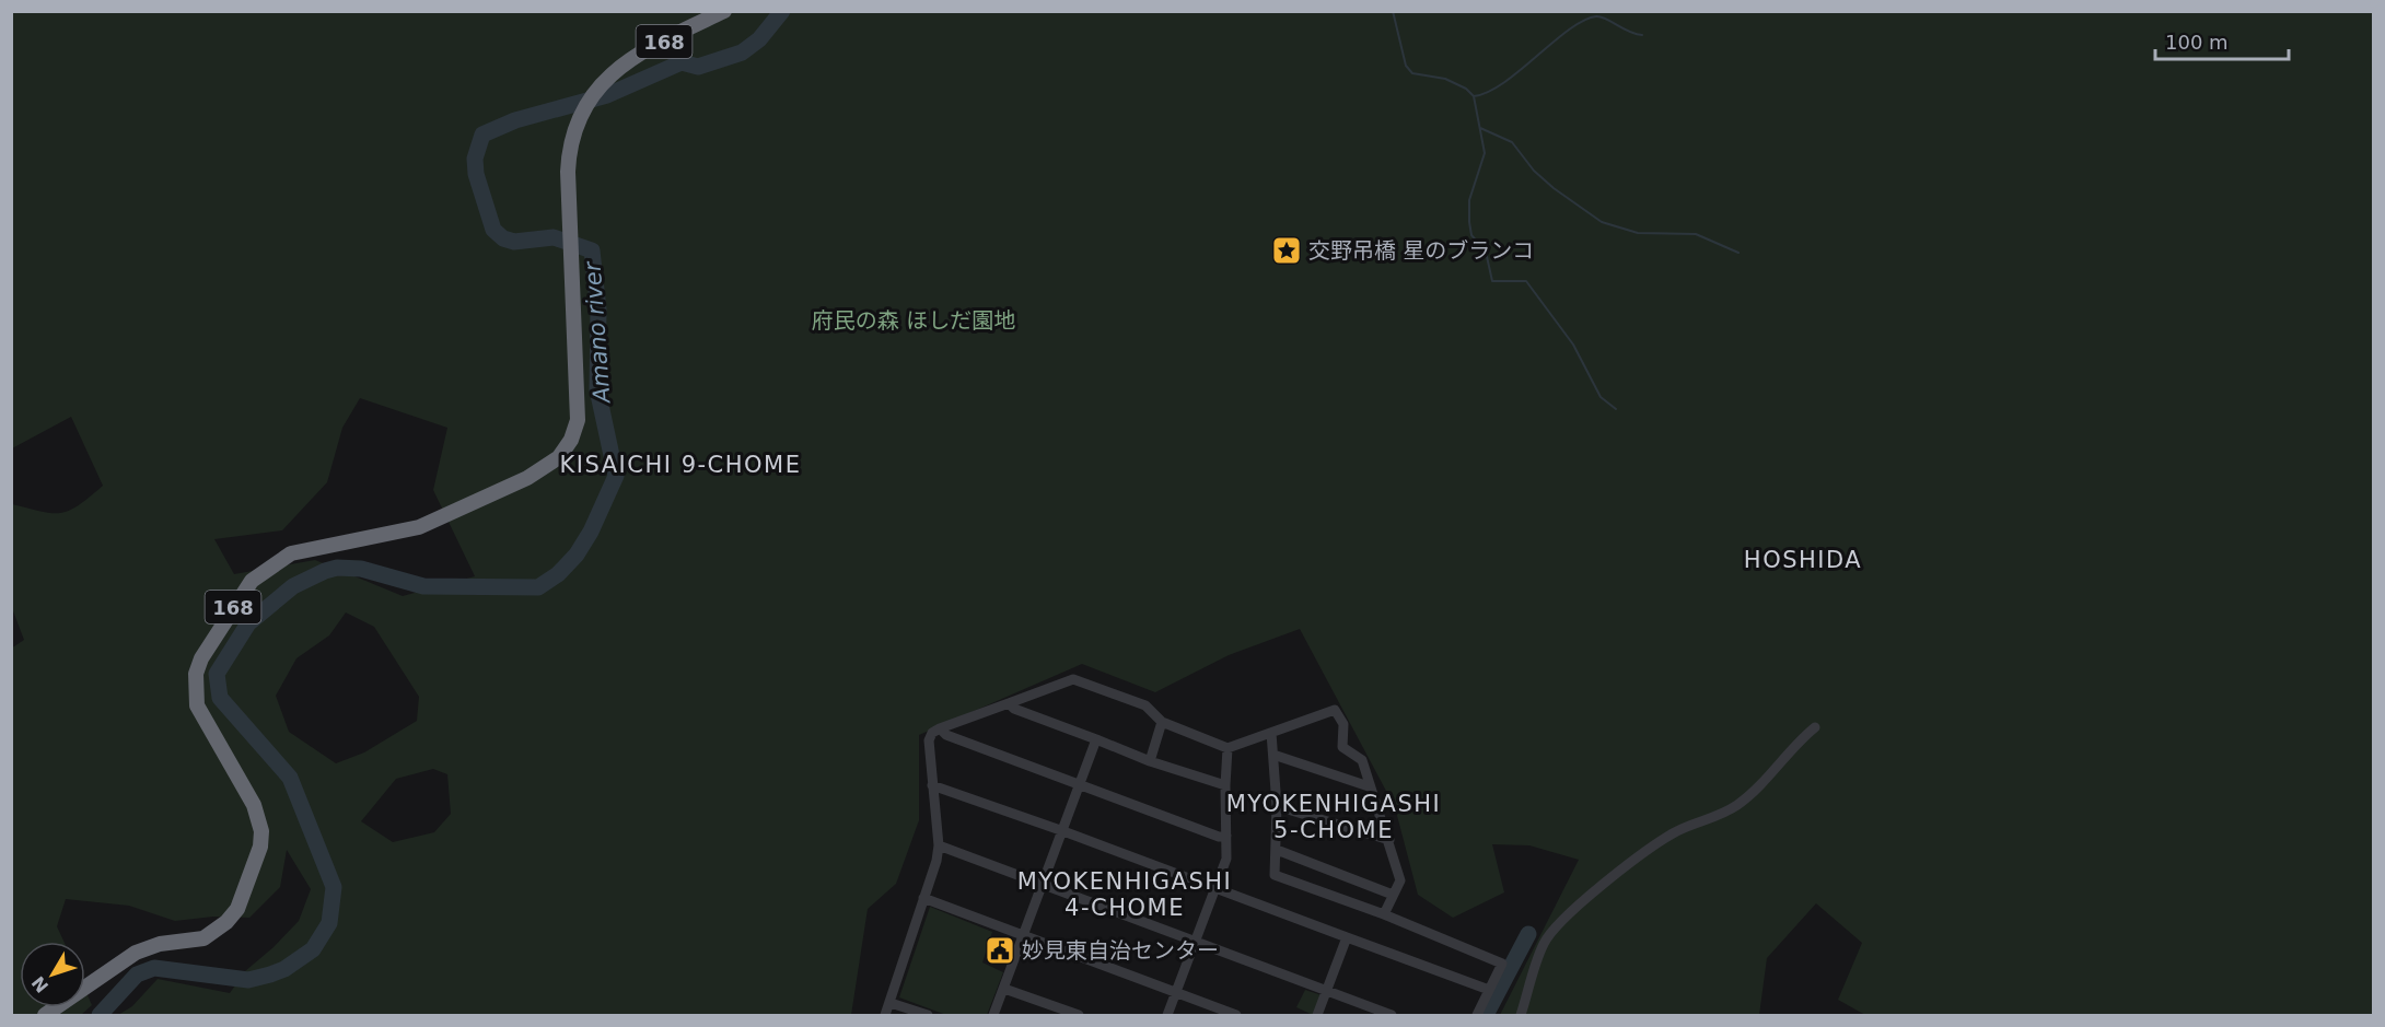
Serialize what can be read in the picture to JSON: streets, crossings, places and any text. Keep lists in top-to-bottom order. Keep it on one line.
{"streets":{"highway":["168"]},"districts":["KISAICHI 9-CHOME","HOSHIDA","MYOKENHIGASHI 5-CHOME","MYOKENHIGASHI 4-CHOME"],"water":["Amano river"],"parks":["府民の森 ほしだ園地"],"places":{"place":["交野吊橋 星のブランコ"],"public building":["妙見東自治センター"]},"scale_bar":"100 m","north":"bottom left"}
